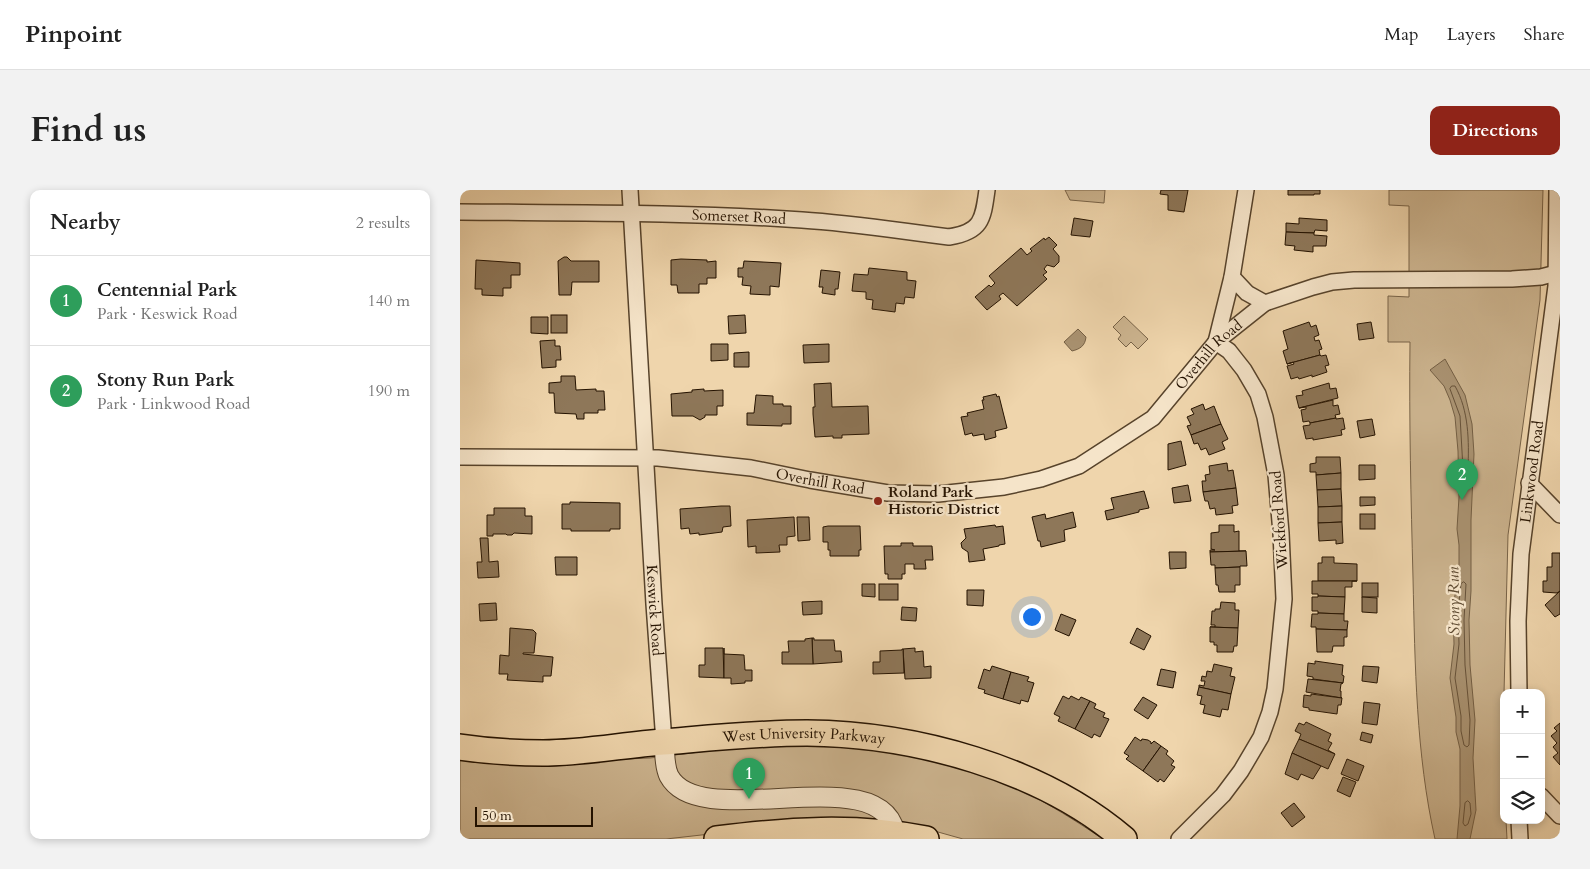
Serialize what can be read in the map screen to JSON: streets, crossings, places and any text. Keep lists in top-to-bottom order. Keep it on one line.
{"streets":{"main road":["West University Parkway"],"street":["Somerset Road","Overhill Road","Linkwood Road","Wickford Road","Keswick Road"]},"crossings":[["Somerset Road","Keswick Road"],["Overhill Road","Linkwood Road"],["Overhill Road","Wickford Road"],["Overhill Road","Keswick Road"],["Keswick Road","West University Parkway"]],"water":["Stony Run"],"places":["Roland Park Historic District"],"scale_bar":"50 m","page":{"header":"Pinpoint","nav":["Map","Layers","Share"],"title":"Find us","buttons":"Directions","heading":["Nearby","2 results"],"list":[{"mark":"1","name":"Centennial Park","note":"Park · Keswick Road","value":"140 m"},{"mark":"2","name":"Stony Run Park","note":"Park · Linkwood Road","value":"190 m"}],"pins":["2","1"],"map_buttons":["+","−"],"scale":"50 m"}}
